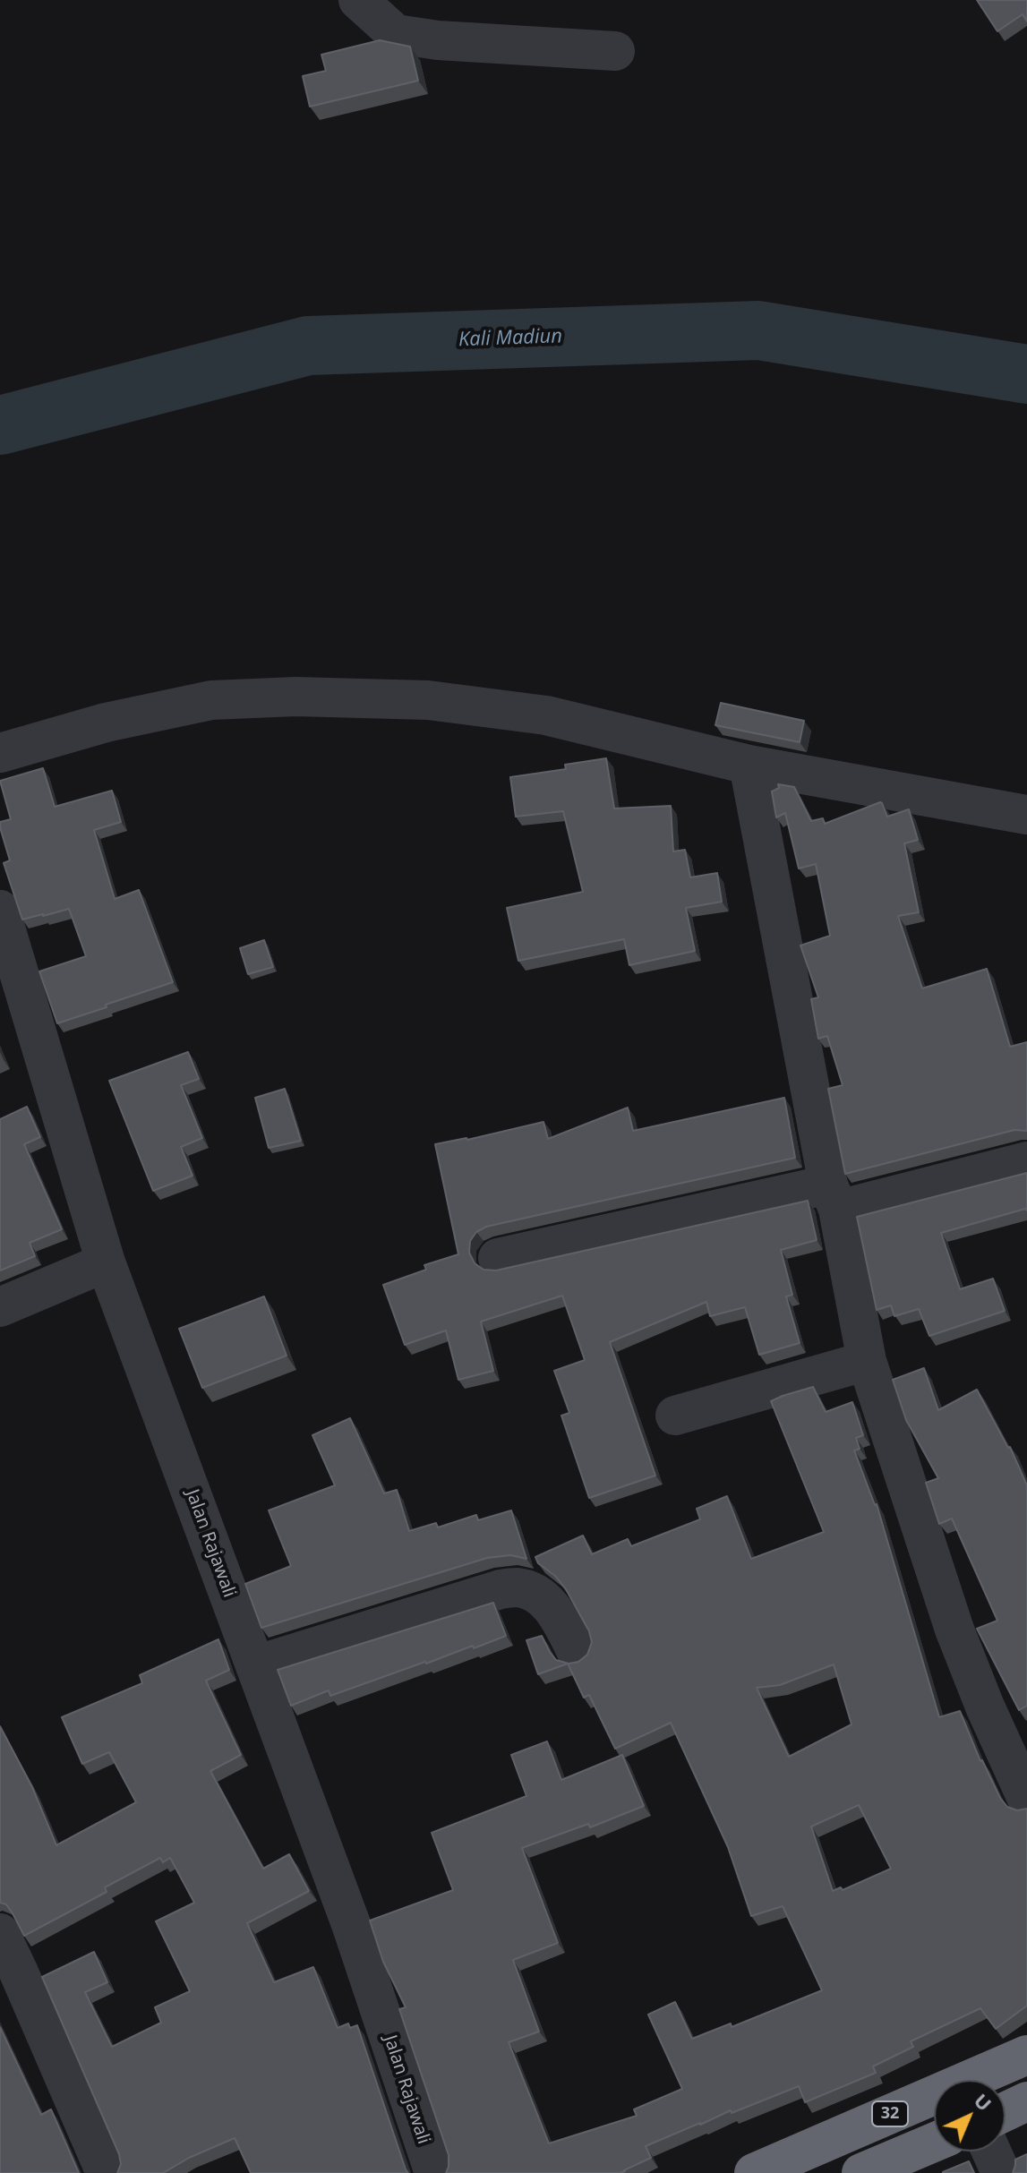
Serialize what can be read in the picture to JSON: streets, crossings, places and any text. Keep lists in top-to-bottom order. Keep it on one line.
{"streets":{"highway":["32"],"street":["Jalan Rajawali"]},"water":["Kali Madiun"],"north":"top right"}
